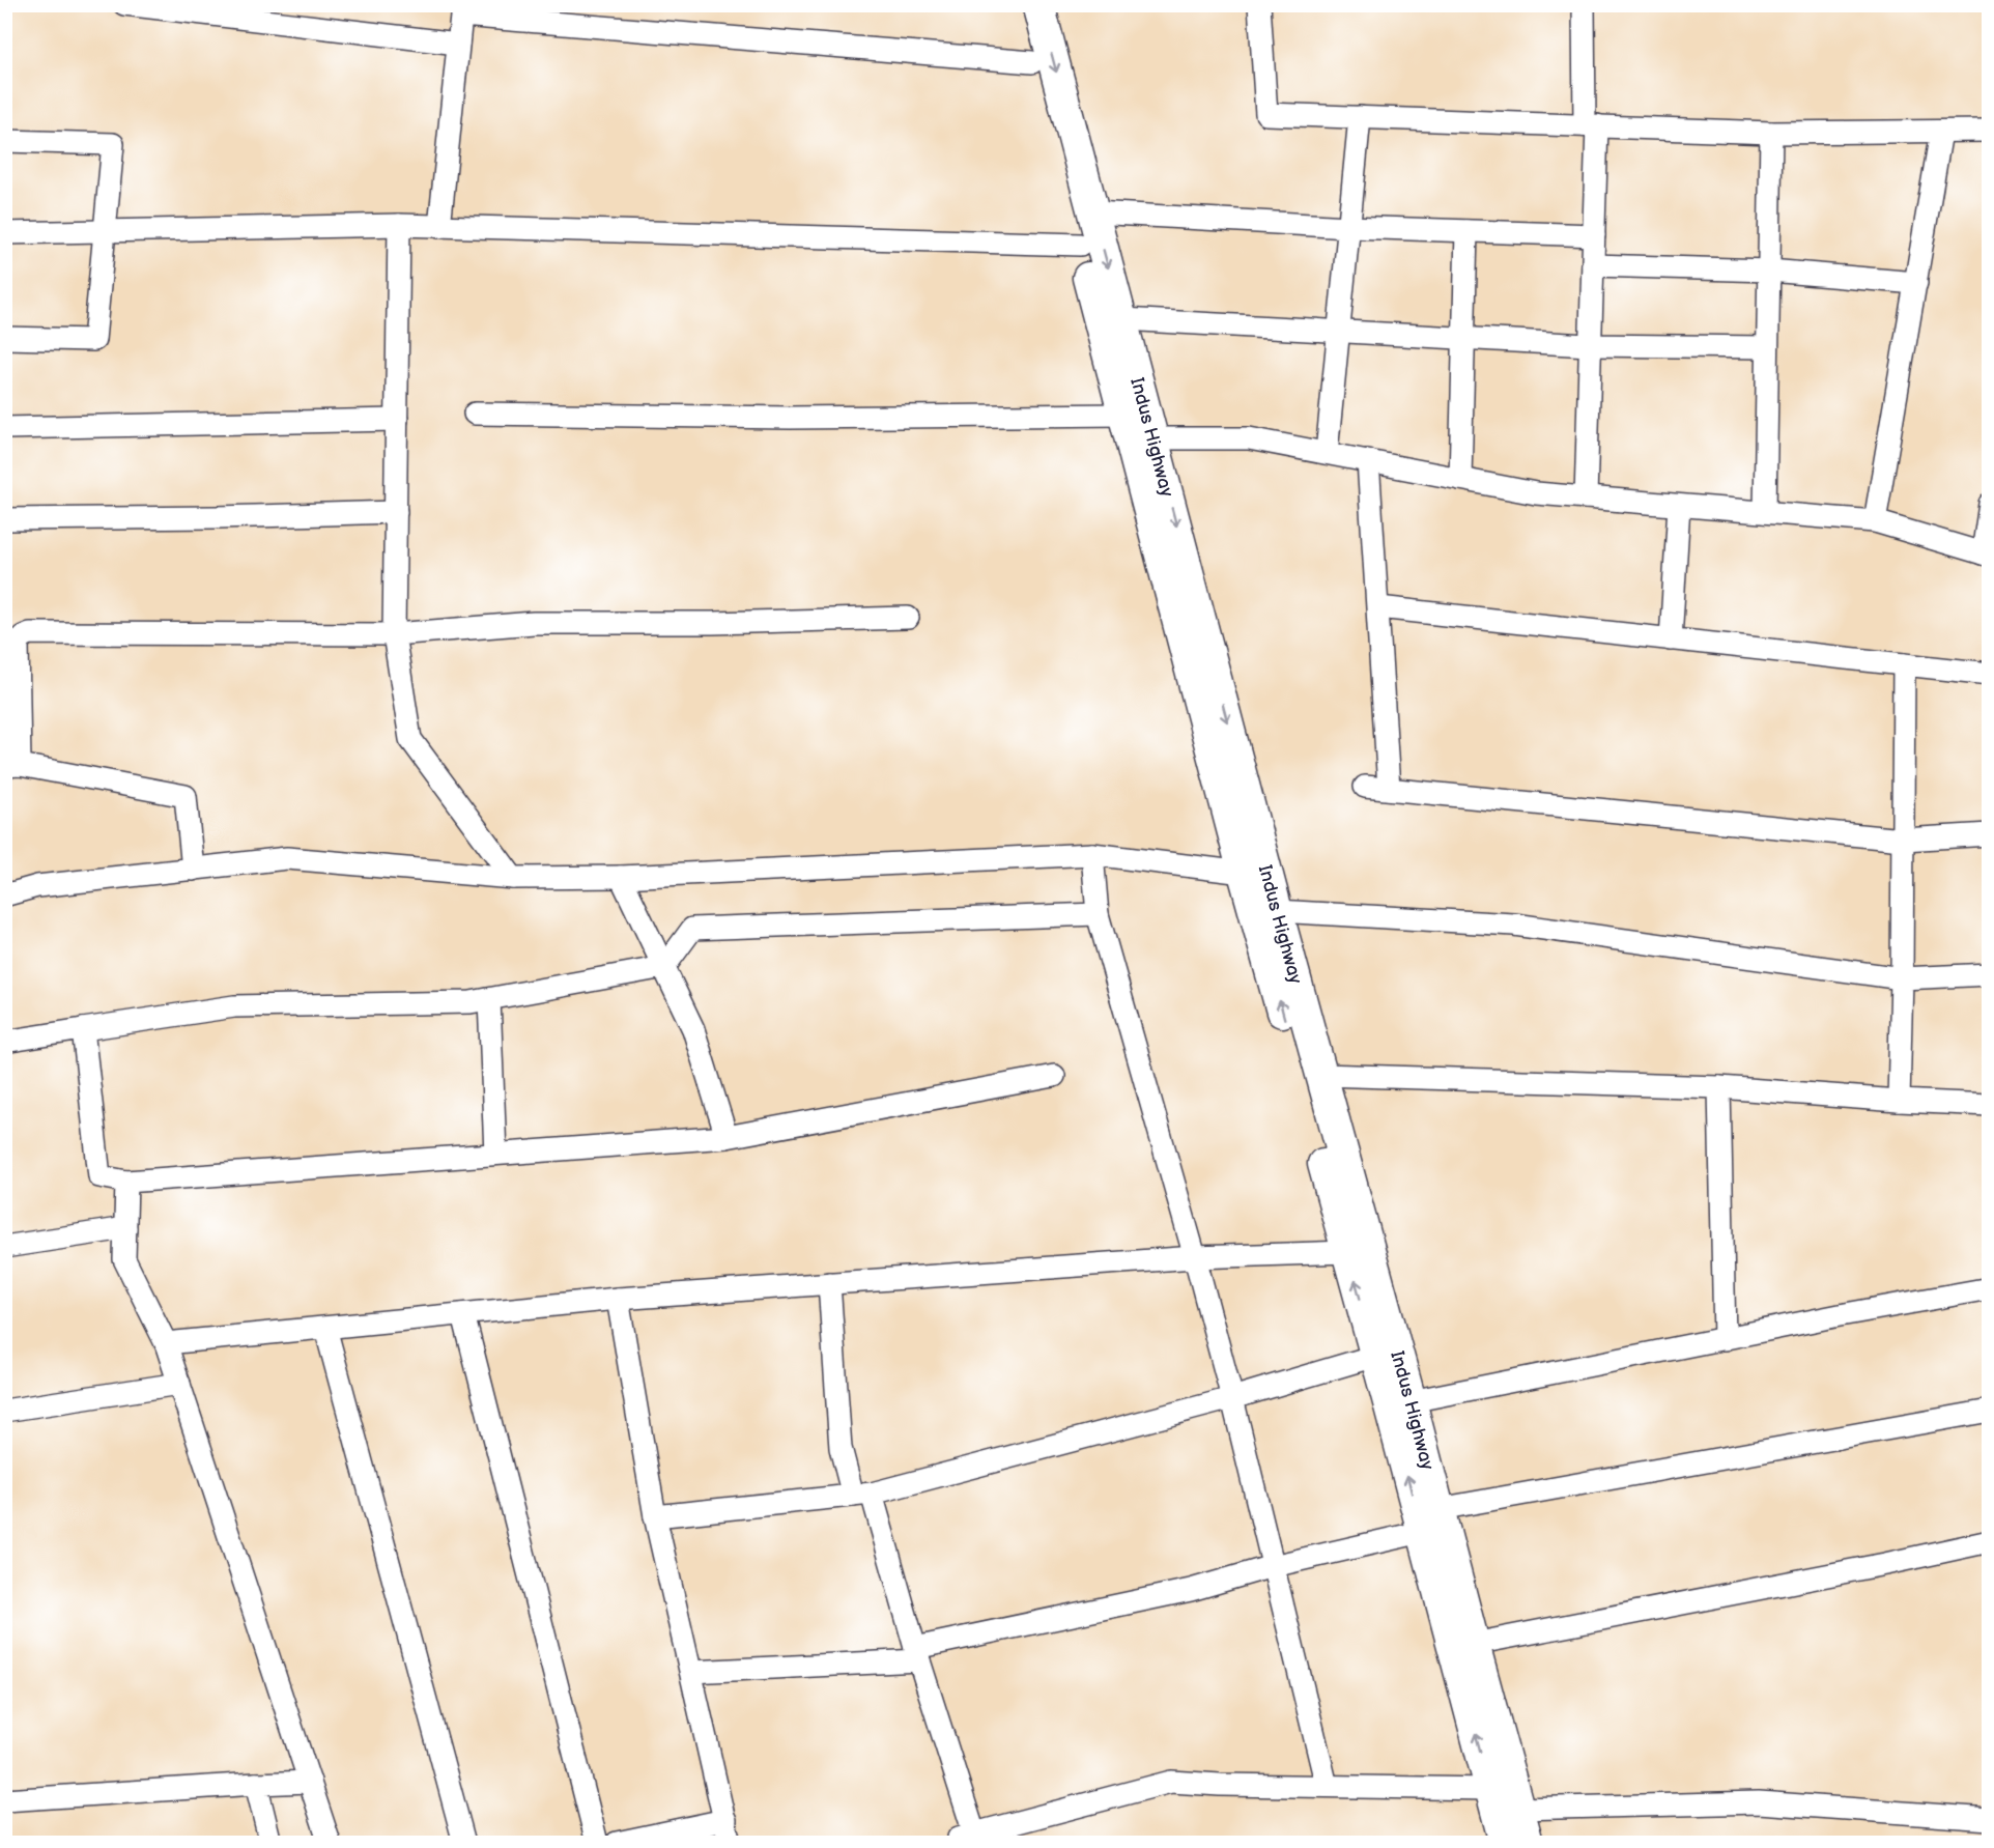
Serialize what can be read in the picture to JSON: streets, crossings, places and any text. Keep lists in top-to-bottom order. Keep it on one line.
{"streets":{"highway":["Indus Highway"]}}
